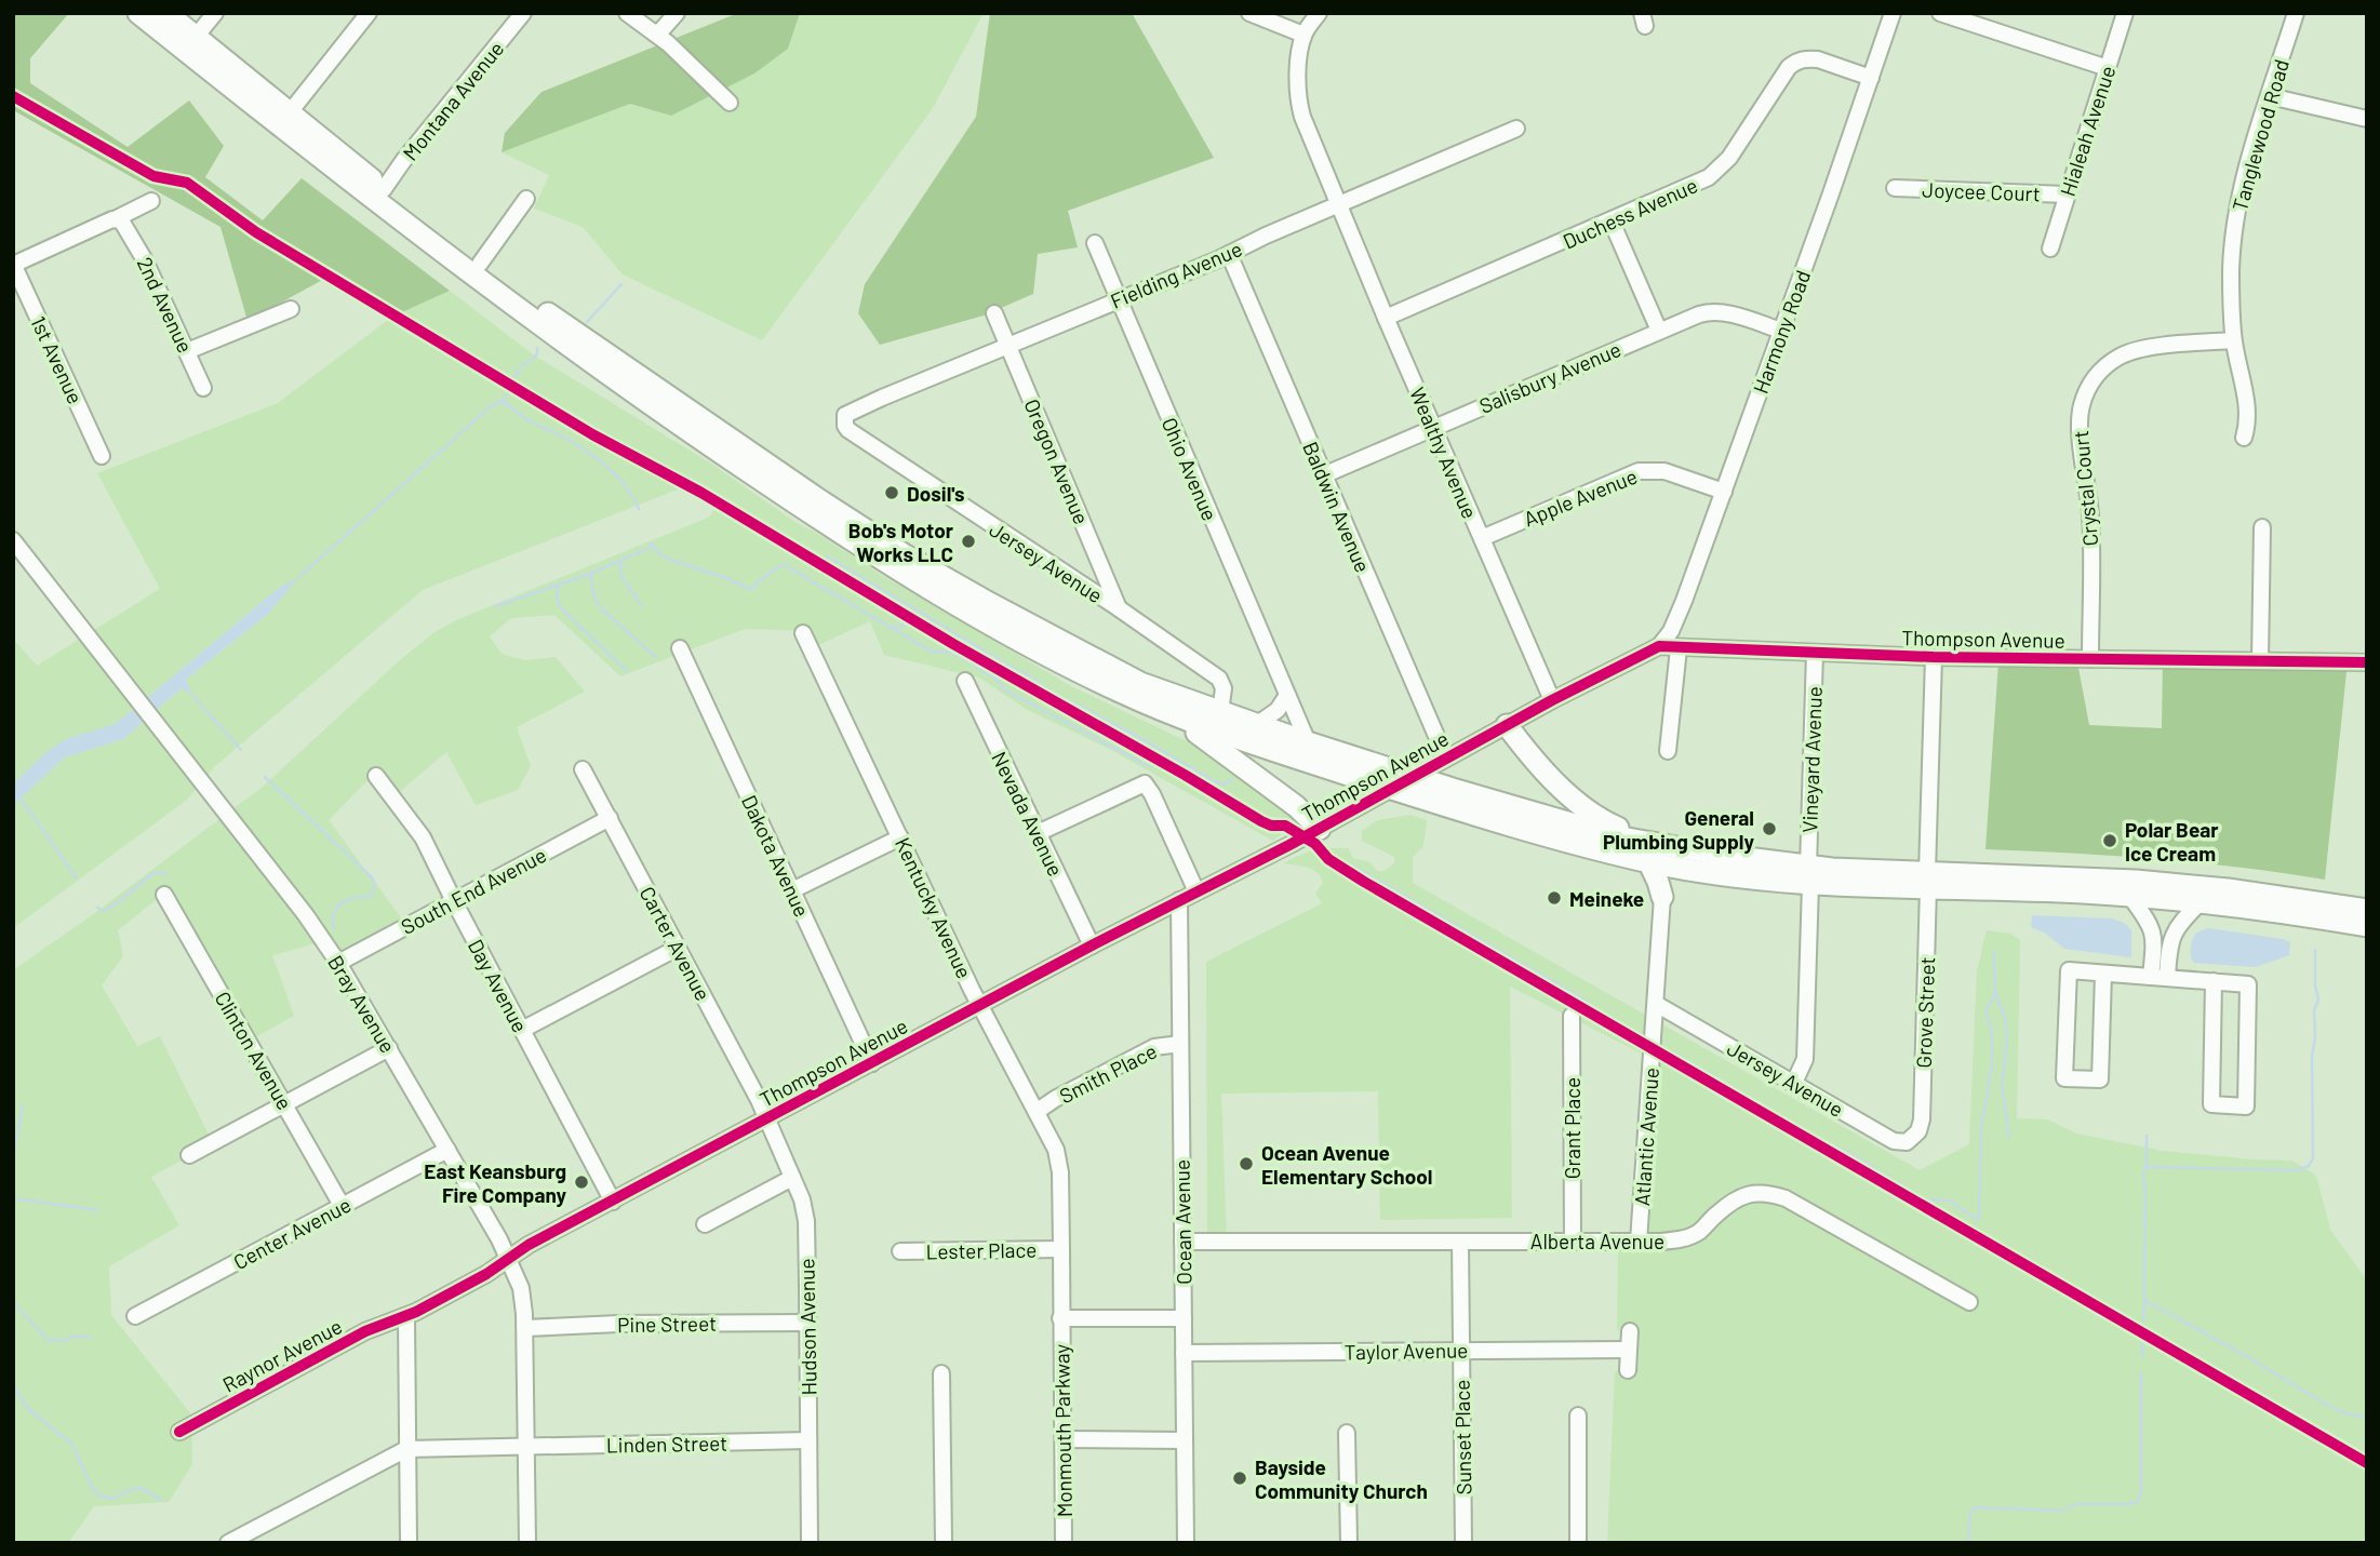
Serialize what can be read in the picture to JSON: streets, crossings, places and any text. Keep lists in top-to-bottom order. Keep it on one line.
{"streets":{"street":["Montana Avenue","Hialeah Avenue","Tanglewood Road","Joycee Court","Duchess Avenue","Fielding Avenue","2nd Avenue","Harmony Road","1st Avenue","Salisbury Avenue","Wealthy Avenue","Oregon Avenue","Ohio Avenue","Crystal Court","Apple Avenue","Baldwin Avenue","Jersey Avenue","Thompson Avenue","Vineyard Avenue","Nevada Avenue","Dakota Avenue","South End Avenue","Kentucky Avenue","Carter Avenue","Day Avenue","Bray Avenue","Grove Street","Clinton Avenue","Smith Place","Grant Place","Atlantic Avenue","Ocean Avenue","Center Avenue","Alberta Avenue","Lester Place","Pine Street","Hudson Avenue","Taylor Avenue","Raynor Avenue","Monmouth Parkway","Sunset Place","Linden Street"]},"crossings":[["Hialeah Avenue","Joycee Court"],["Tanglewood Road","Crystal Court"],["Duchess Avenue","Harmony Road"],["Duchess Avenue","Wealthy Avenue"],["Fielding Avenue","Wealthy Avenue"],["Fielding Avenue","Oregon Avenue"],["Fielding Avenue","Ohio Avenue"],["Fielding Avenue","Baldwin Avenue"],["Fielding Avenue","Jersey Avenue"],["Harmony Road","Salisbury Avenue"],["Harmony Road","Apple Avenue"],["Harmony Road","Thompson Avenue"],["Salisbury Avenue","Wealthy Avenue"],["Salisbury Avenue","Baldwin Avenue"],["Wealthy Avenue","Apple Avenue"],["Wealthy Avenue","Thompson Avenue"],["Oregon Avenue","Jersey Avenue"],["Crystal Court","Thompson Avenue"],["Baldwin Avenue","Thompson Avenue"],["Jersey Avenue","Vineyard Avenue"],["Jersey Avenue","Grove Street"],["Jersey Avenue","Atlantic Avenue"],["Thompson Avenue","Vineyard Avenue"],["Thompson Avenue","Nevada Avenue"],["Thompson Avenue","Dakota Avenue"],["Thompson Avenue","Kentucky Avenue"],["Thompson Avenue","Carter Avenue"],["Thompson Avenue","Day Avenue"],["Thompson Avenue","Bray Avenue"],["Thompson Avenue","Grove Street"],["Thompson Avenue","Ocean Avenue"],["Thompson Avenue","Hudson Avenue"],["Thompson Avenue","Raynor Avenue"],["South End Avenue","Carter Avenue"],["South End Avenue","Day Avenue"],["South End Avenue","Bray Avenue"],["Kentucky Avenue","Smith Place"],["Kentucky Avenue","Lester Place"],["Kentucky Avenue","Monmouth Parkway"],["Carter Avenue","Hudson Avenue"],["Bray Avenue","Center Avenue"],["Bray Avenue","Pine Street"],["Bray Avenue","Linden Street"],["Clinton Avenue","Center Avenue"],["Smith Place","Ocean Avenue"],["Grant Place","Alberta Avenue"],["Atlantic Avenue","Alberta Avenue"],["Ocean Avenue","Alberta Avenue"],["Ocean Avenue","Taylor Avenue"],["Alberta Avenue","Sunset Place"],["Pine Street","Hudson Avenue"],["Hudson Avenue","Linden Street"],["Taylor Avenue","Sunset Place"]],"places":["Dosil's","Bob's Motor Works LLC","General Plumbing Supply","Polar Bear Ice Cream","Meineke","Ocean Avenue Elementary School","East Keansburg Fire Company","Bayside Community Church"]}
